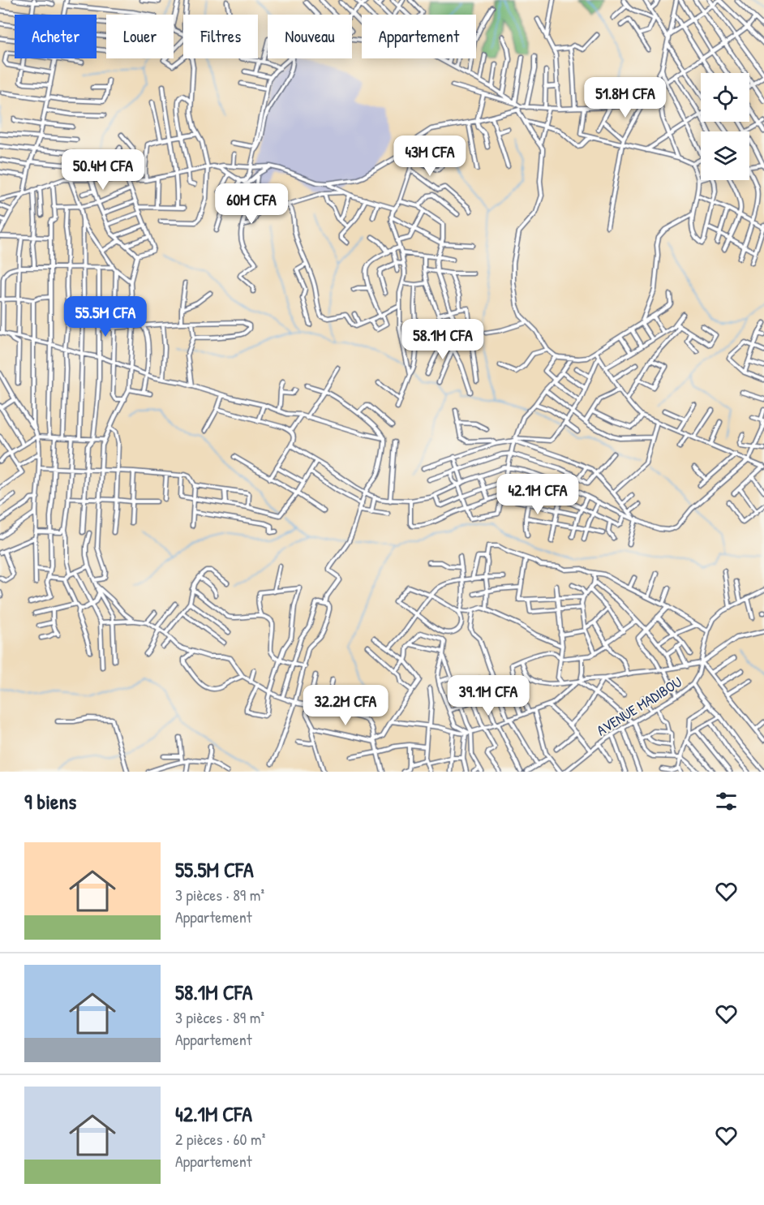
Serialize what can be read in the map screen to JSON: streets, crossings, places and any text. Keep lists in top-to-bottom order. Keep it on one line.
{"streets":{"street":["AVENUE MADIBOU"]},"page":{"chip":["Acheter","Louer","Filtres","Nouveau","Appartement"],"price":["51.8M CFA","43M CFA","50.4M CFA","60M CFA","55.5M CFA","58.1M CFA","42.1M CFA","39.1M CFA","32.2M CFA"],"heading":"9 biens","list":[{"name":"55.5M CFA","note":"3 pièces · 89 m² · Appartement"},{"name":"58.1M CFA","note":"3 pièces · 89 m² · Appartement"},{"name":"42.1M CFA","note":"2 pièces · 60 m² · Appartement"}]}}
